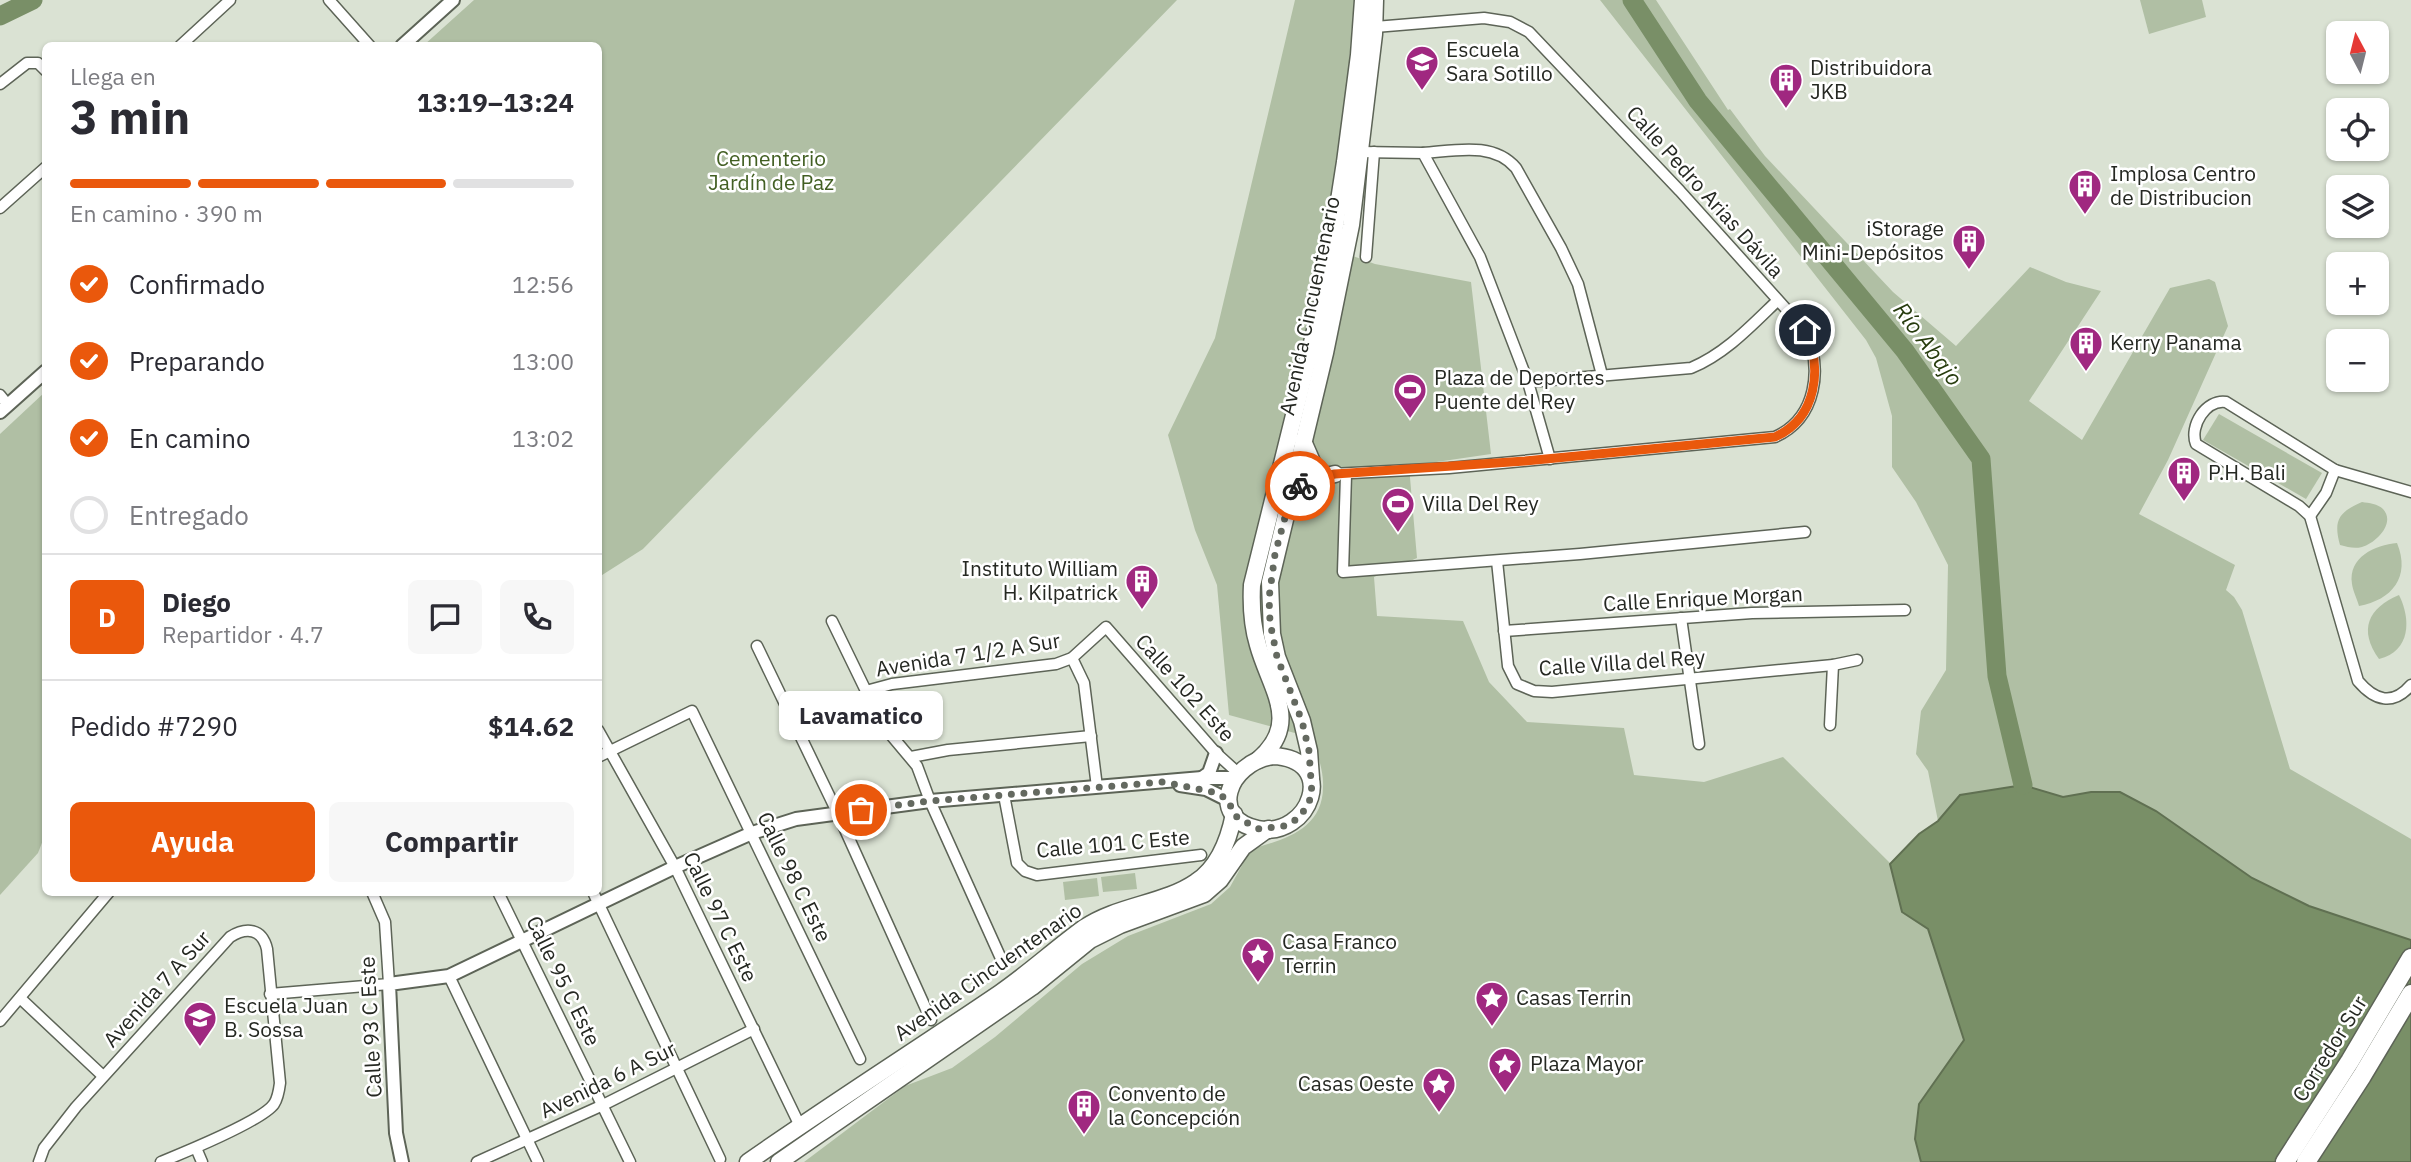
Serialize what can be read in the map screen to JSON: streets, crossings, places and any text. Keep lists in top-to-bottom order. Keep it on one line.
{"streets":{"highway":["Corredor Sur"],"main road":["Avenida Cincuentenario"],"street":["Calle Pedro Arias Dávila","Calle Enrique Morgan","Avenida 7 1/2 A Sur","Calle Villa del Rey","Calle 102 Este","Calle 101 C Este","Calle 98 C Este","Calle 97 C Este","Calle 95 C Este","Avenida 7 A Sur","Calle 93 C Este","Avenida 6 A Sur"]},"crossings":[["Calle Pedro Arias Dávila","Avenida Cincuentenario"],["Avenida Cincuentenario","Calle 102 Este"],["Avenida Cincuentenario","Calle 97 C Este"],["Calle Enrique Morgan","Calle Villa del Rey"],["Avenida 7 1/2 A Sur","Calle 102 Este"],["Calle 98 C Este","Calle 97 C Este"],["Calle 97 C Este","Avenida 6 A Sur"],["Calle 95 C Este","Avenida 6 A Sur"]],"water":["Río Abajo"],"parks":["Cementerio Jardín de Paz"],"places":{"school or university":["Escuela Sara Sotillo","Escuela Juan B. Sossa"],"building":["Distribuidora JKB","Implosa Centro de Distribucion","iStorage Mini-Depósitos","Kerry Panama","P.H. Bali","Instituto William H. Kilpatrick","Convento de la Concepción"],"sports":["Plaza de Deportes Puente del Rey","Villa Del Rey"],"other":["Lavamatico"],"place":["Casa Franco Terrin","Casas Terrin","Plaza Mayor","Casas Oeste"]},"north":"top","page":{"map_buttons":["+","−"],"heading":["3 min","Llega en","13:19–13:24"],"panel":["Diego","Repartidor · 4.7","Pedido #7290","$14.62"],"bar":"En camino · 390 m","list":[["Confirmado","12:56"],["Preparando","13:00"],["En camino","13:02"],"Entregado"],"round":"D","bubble":"Lavamatico","buttons":["Ayuda","Compartir"]}}
